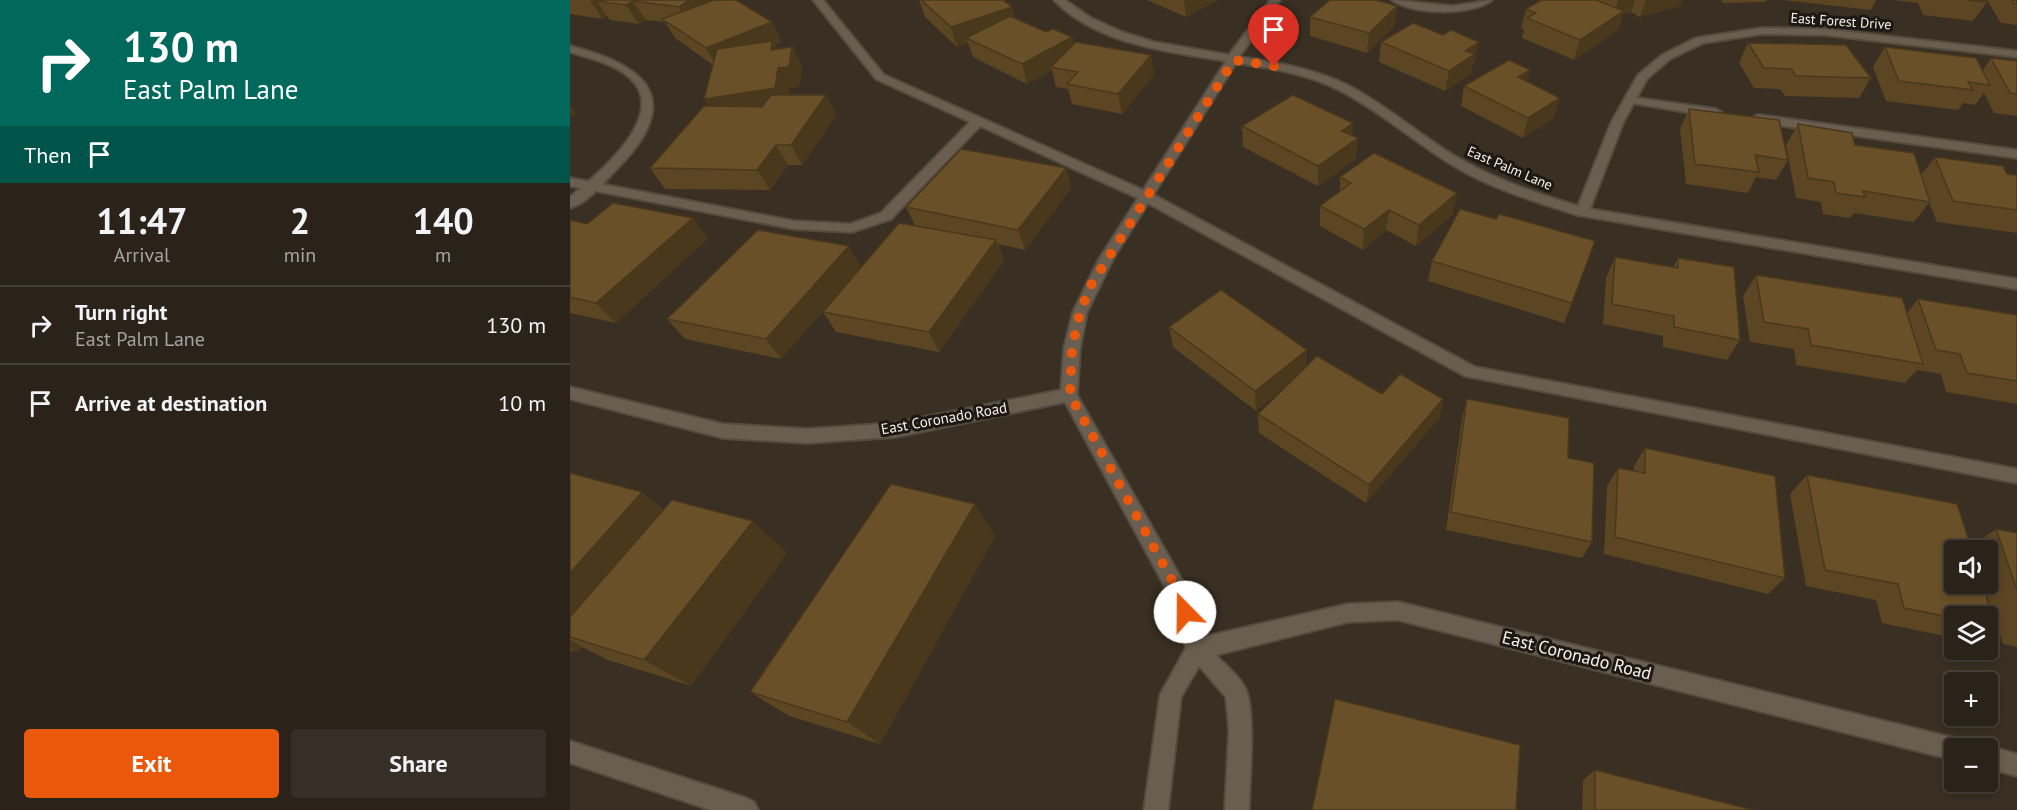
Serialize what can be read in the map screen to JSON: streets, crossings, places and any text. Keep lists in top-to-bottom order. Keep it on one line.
{"streets":{"street":["East Forest Drive","East Palm Lane","East Coronado Road"]},"crossings":[["East Forest Drive","East Palm Lane"]],"page":{"turn":["130 m","East Palm Lane"],"then":"Then","eta":["11:47","Arrival","2","min","140","m"],"list":[{"name":"Turn right","note":"East Palm Lane","value":"130 m"},{"name":"Arrive at destination","value":"10 m"}],"map_buttons":["+","−"],"buttons":["Exit","Share"]}}
